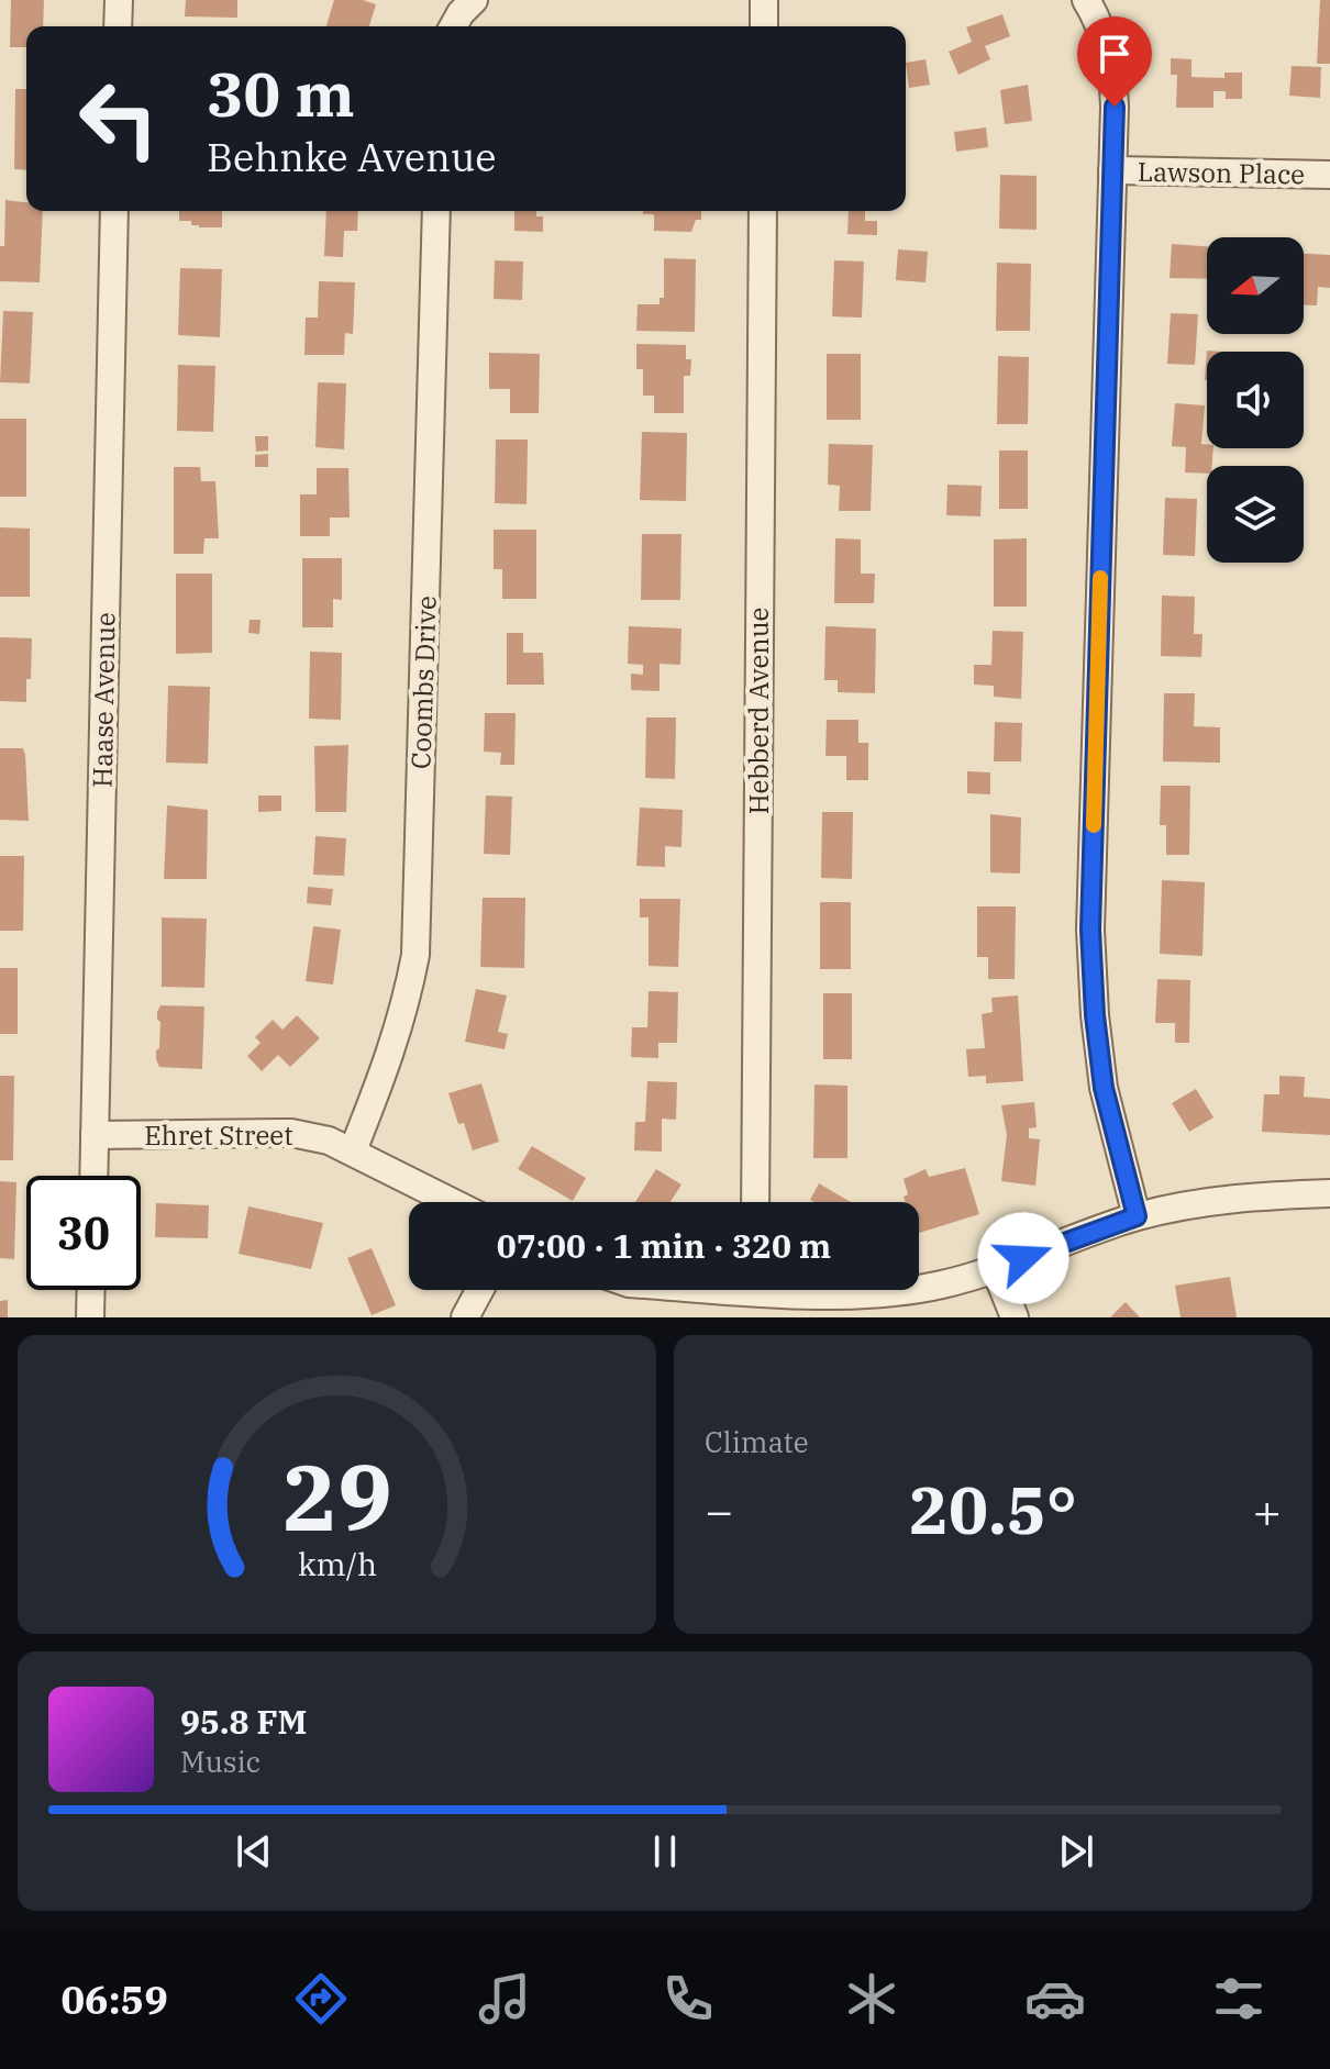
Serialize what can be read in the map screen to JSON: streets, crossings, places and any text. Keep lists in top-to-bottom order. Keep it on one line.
{"streets":{"street":["Lawson Place","Coombs Drive","Haase Avenue","Hebberd Avenue","Ehret Street"]},"crossings":[["Coombs Drive","Ehret Street"],["Haase Avenue","Ehret Street"]],"north":"left","page":{"turn":["30 m","Behnke Avenue"],"limit":"30","trip":"07:00 · 1 min · 320 m","tile":"Climate","heat":["−","20.5°","+"],"song":["95.8 FM","Music"],"tabs":"06:59","gauge":["29","km/h"]}}
